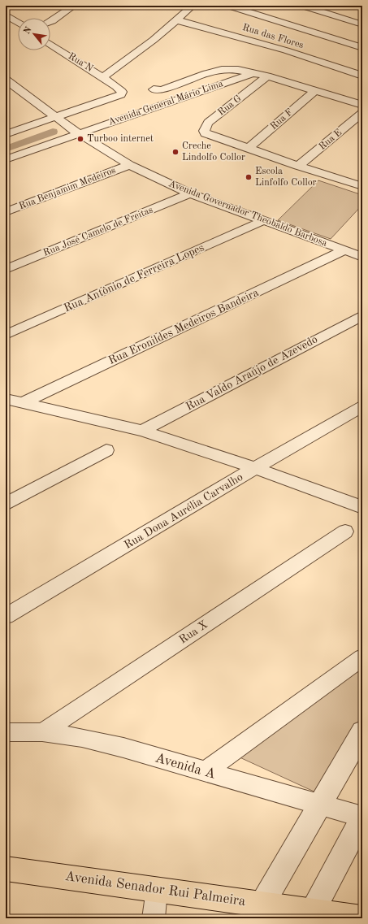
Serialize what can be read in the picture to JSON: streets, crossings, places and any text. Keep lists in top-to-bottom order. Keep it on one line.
{"streets":{"main road":["Avenida Senador Rui Palmeira"],"street":["Rua das Flores","Rua N","Avenida General Mário Lima","Rua G","Rua F","Rua E","Rua Benjamim Medeiros","Avenida Governador Theobaldo Barbosa","Rua José Camelo de Freitas","Rua Antônio de Ferreira Lopes","Rua Eronildes Medeiros Bandeira","Rua Valdo Araújo de Azevedo","Rua Dona Aurélia Carvalho","Rua X","Avenida A"]},"crossings":[["Rua N","Avenida General Mário Lima"],["Avenida General Mário Lima","Avenida Governador Theobaldo Barbosa"],["Rua G","Rua F"],["Rua Benjamim Medeiros","Avenida Governador Theobaldo Barbosa"],["Avenida Governador Theobaldo Barbosa","Rua José Camelo de Freitas"],["Avenida Governador Theobaldo Barbosa","Rua Antônio de Ferreira Lopes"],["Avenida Governador Theobaldo Barbosa","Rua Eronildes Medeiros Bandeira"],["Rua X","Avenida A"]],"places":["Turboo internet","Creche Lindolfo Collor","Escola Linfolfo Collor"],"north":"top left"}
